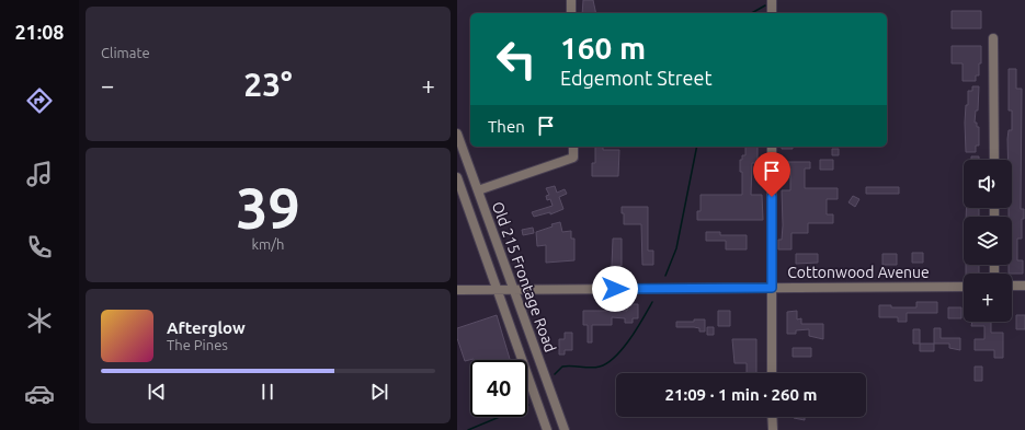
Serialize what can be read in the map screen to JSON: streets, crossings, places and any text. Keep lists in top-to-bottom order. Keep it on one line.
{"streets":{"street":["Cottonwood Avenue","Old 215 Frontage Road"]},"crossings":[["Cottonwood Avenue","Old 215 Frontage Road"]],"page":{"tabs":"21:08","tile":["Climate",["39","km/h"]],"turn":["160 m","Edgemont Street"],"heat":["−","23°","+"],"then":"Then","map_buttons":"+","song":["Afterglow","The Pines"],"limit":"40","trip":"21:09 · 1 min · 260 m"}}
